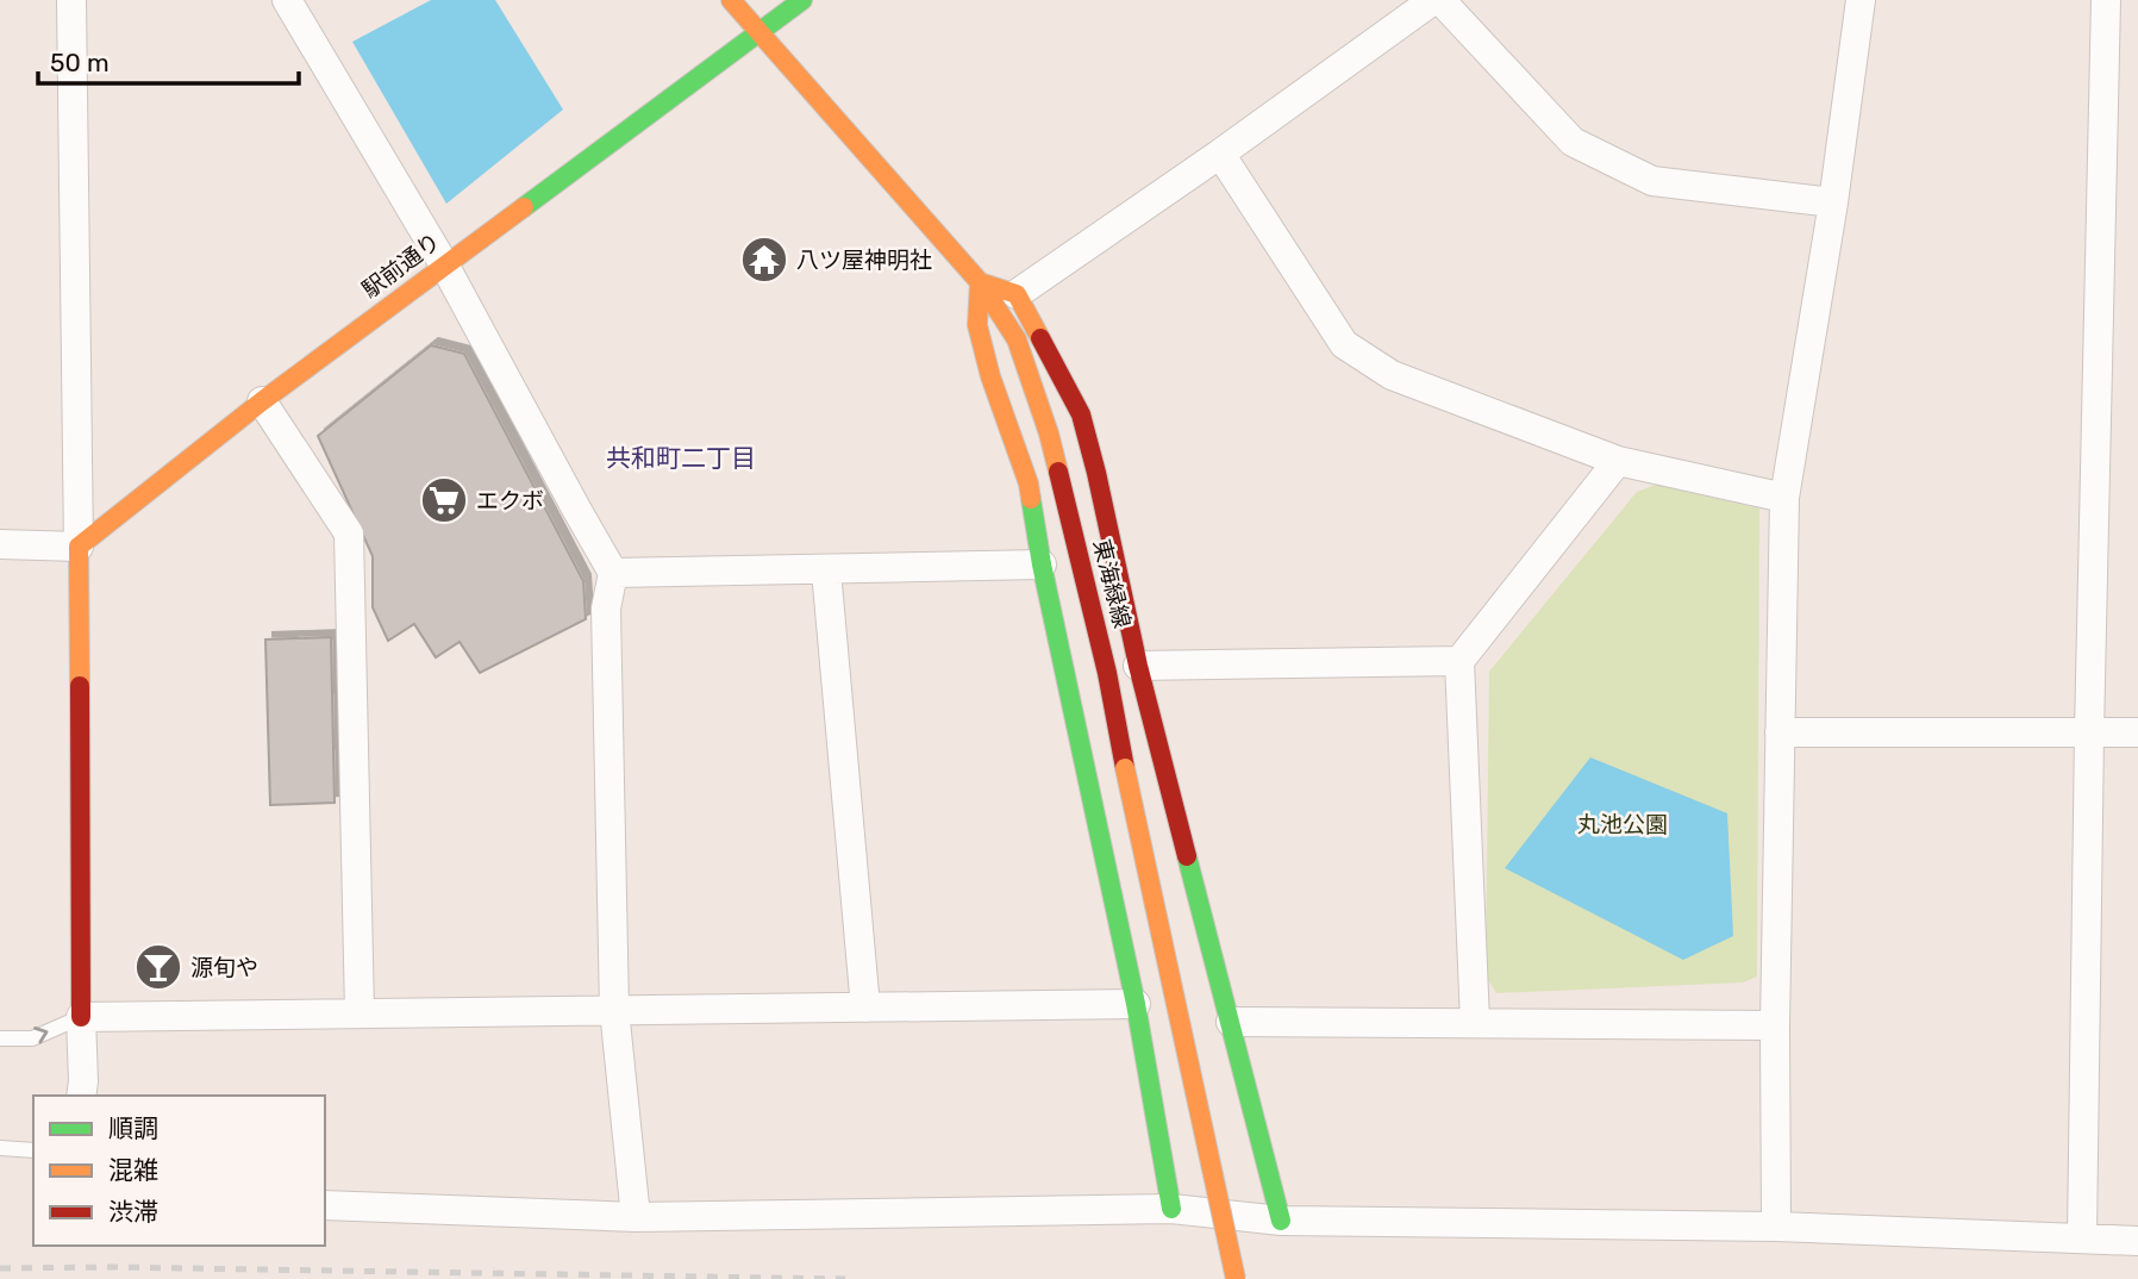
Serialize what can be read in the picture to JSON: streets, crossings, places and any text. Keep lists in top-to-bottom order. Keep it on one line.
{"streets":{"street":["駅前通り","東海緑線"]},"crossings":[["駅前通り","東海緑線"]],"districts":["共和町二丁目"],"parks":["丸池公園"],"places":{"temple":["八ツ屋神明社"],"supermarket":["エクボ"],"bar":["源旬や"]},"legend":["順調","混雑","渋滞"],"scale_bar":"50 m"}
